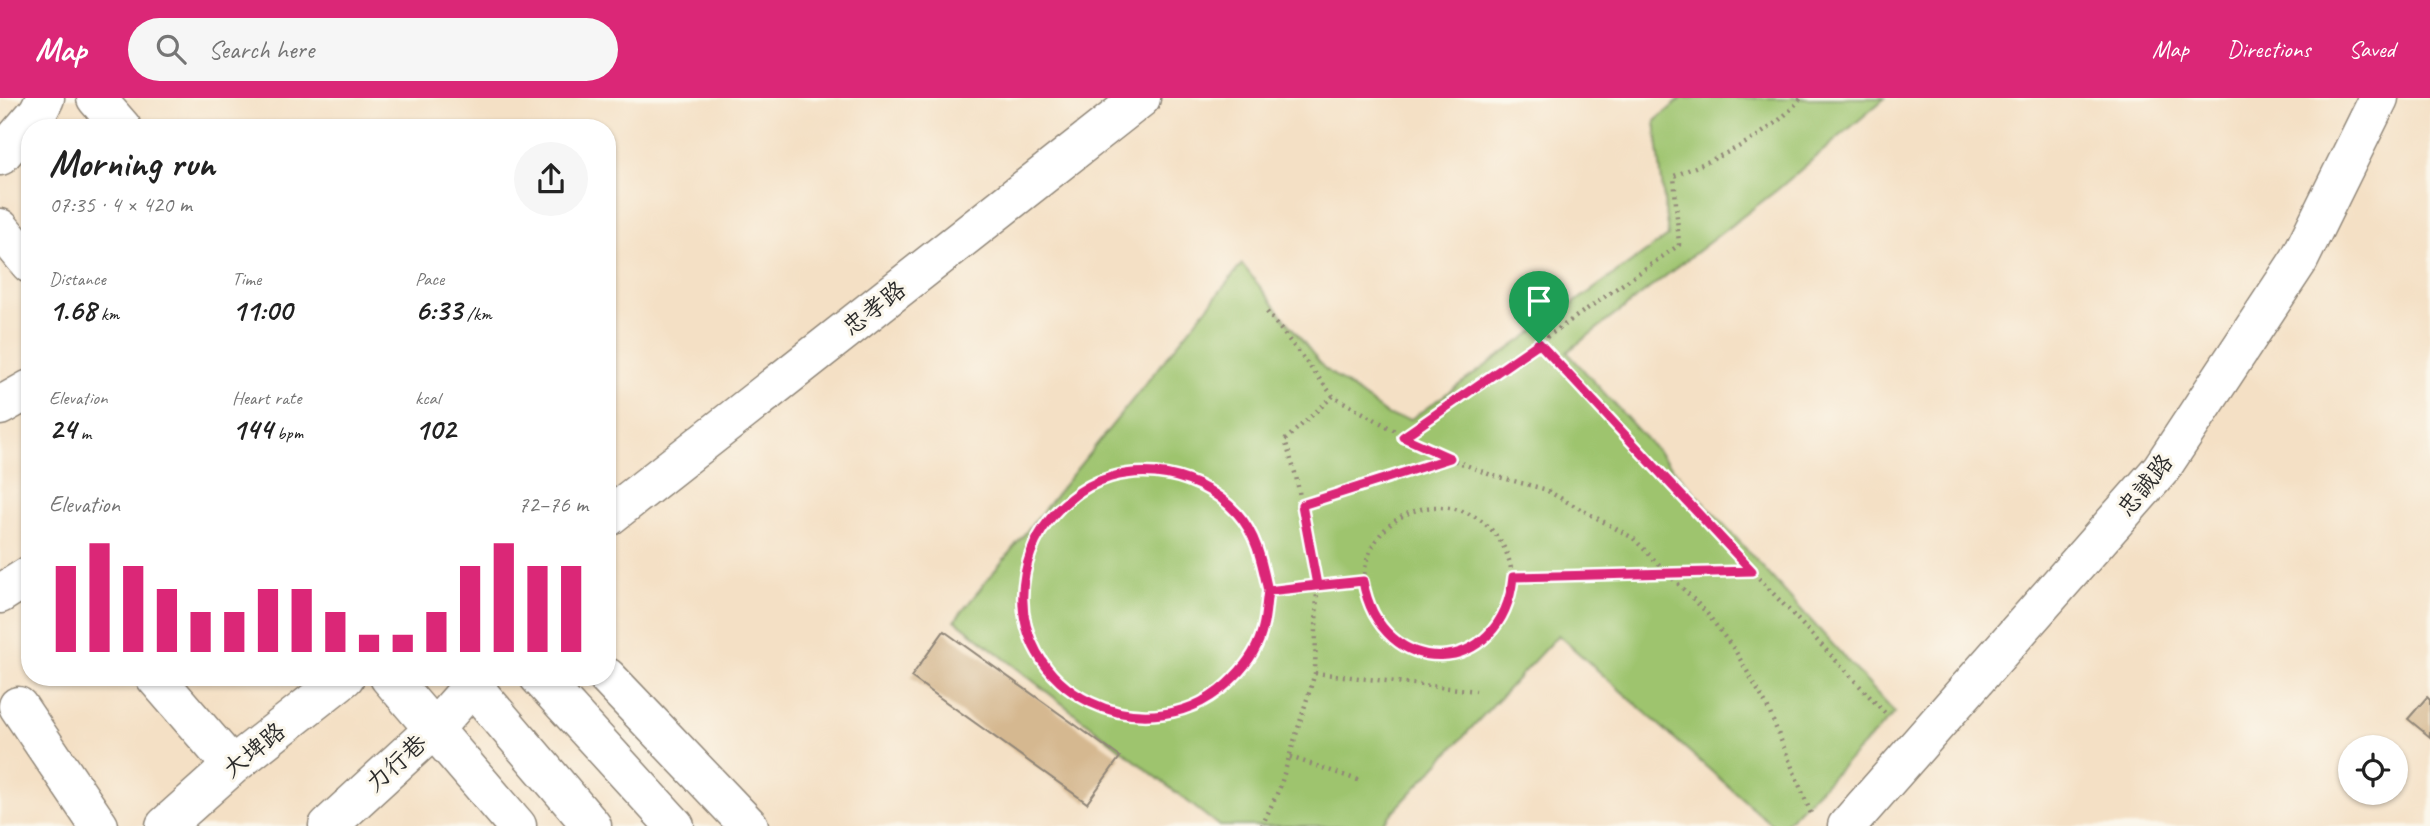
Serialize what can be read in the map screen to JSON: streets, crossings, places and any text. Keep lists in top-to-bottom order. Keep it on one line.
{"streets":{"street":["忠孝路","忠誠路","大埤路","力行巷"]},"page":{"header":"Map","search":"Search here","nav":["Map","Directions","Saved"],"heading":["Morning run","07:35 · 4 × 420 m"],"stats":[["Distance","1.68 km"],["Time","11:00"],["Pace","6:33 /km"],["Elevation","24 m"],["Heart rate","144 bpm"],["kcal","102"]],"chart":["Elevation","72–76 m"]}}
